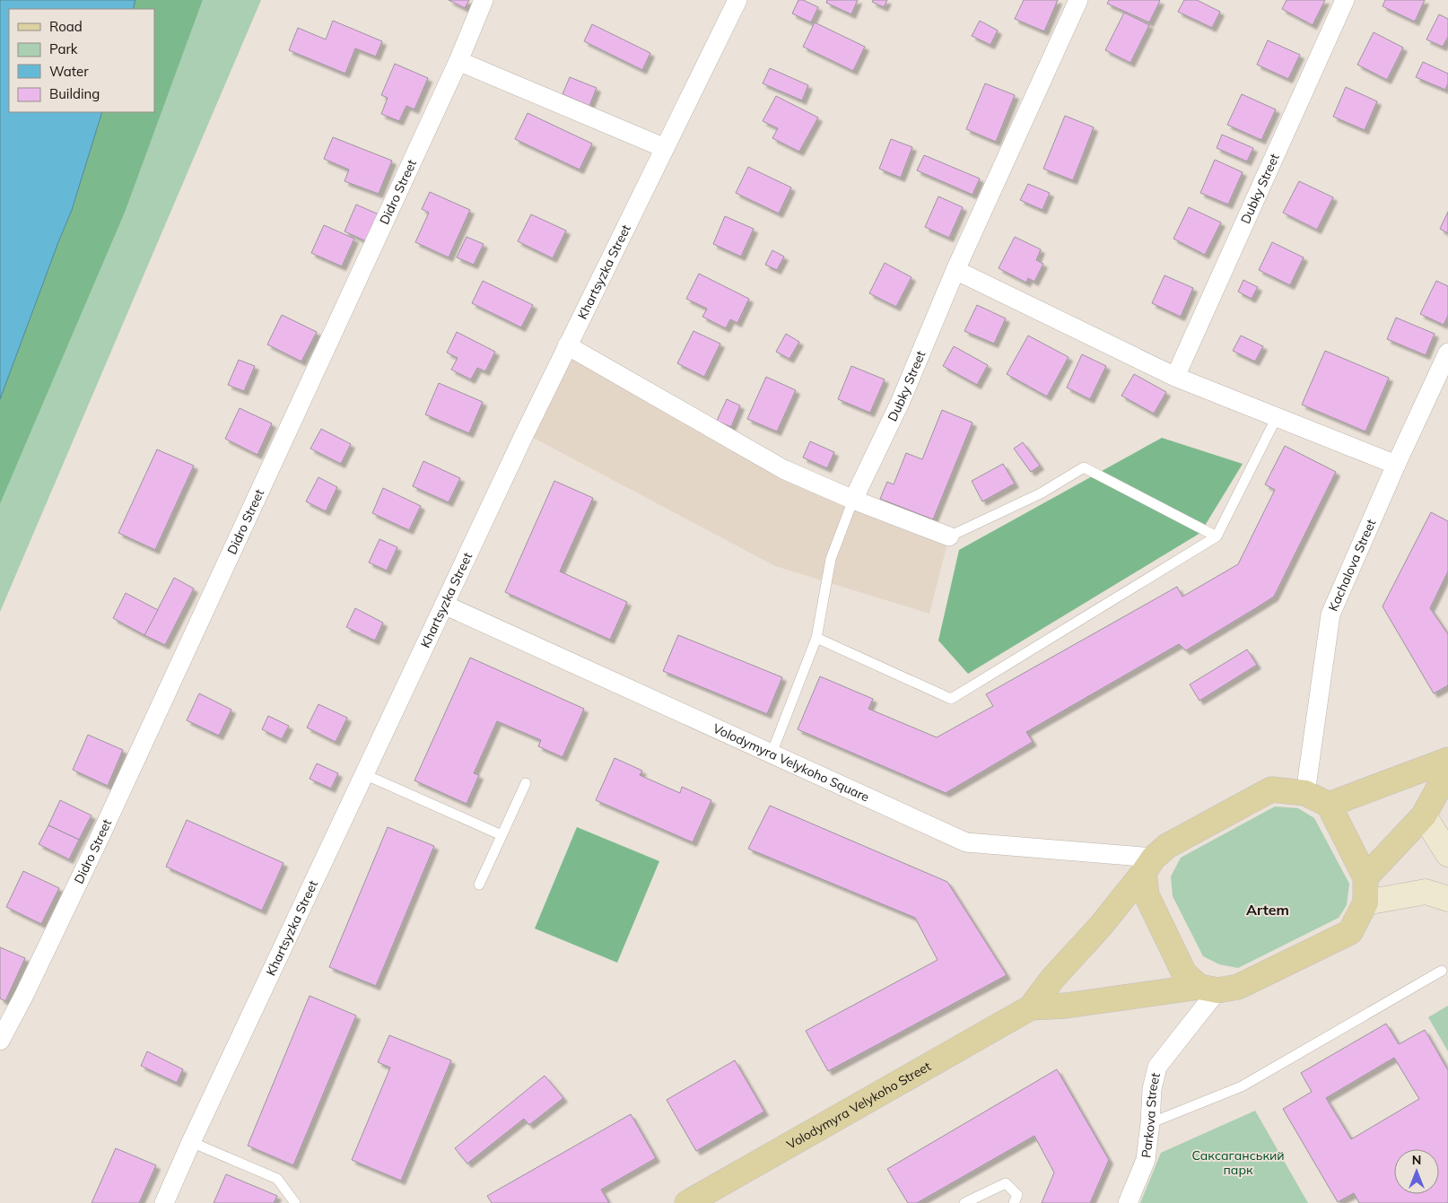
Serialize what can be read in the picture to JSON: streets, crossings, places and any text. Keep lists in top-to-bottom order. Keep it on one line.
{"streets":{"main road":["Volodymyra Velykoho Street"],"street":["Dubky Street","Didro Street","Khartsyzka Street","Kachalova Street","Volodymyra Velykoho Square","Parkova Street"]},"crossings":[["Khartsyzka Street","Volodymyra Velykoho Square"]],"districts":["Artem"],"parks":["Саксаганський парк"],"legend":["Road","Park","Water","Building"],"north":"top"}
